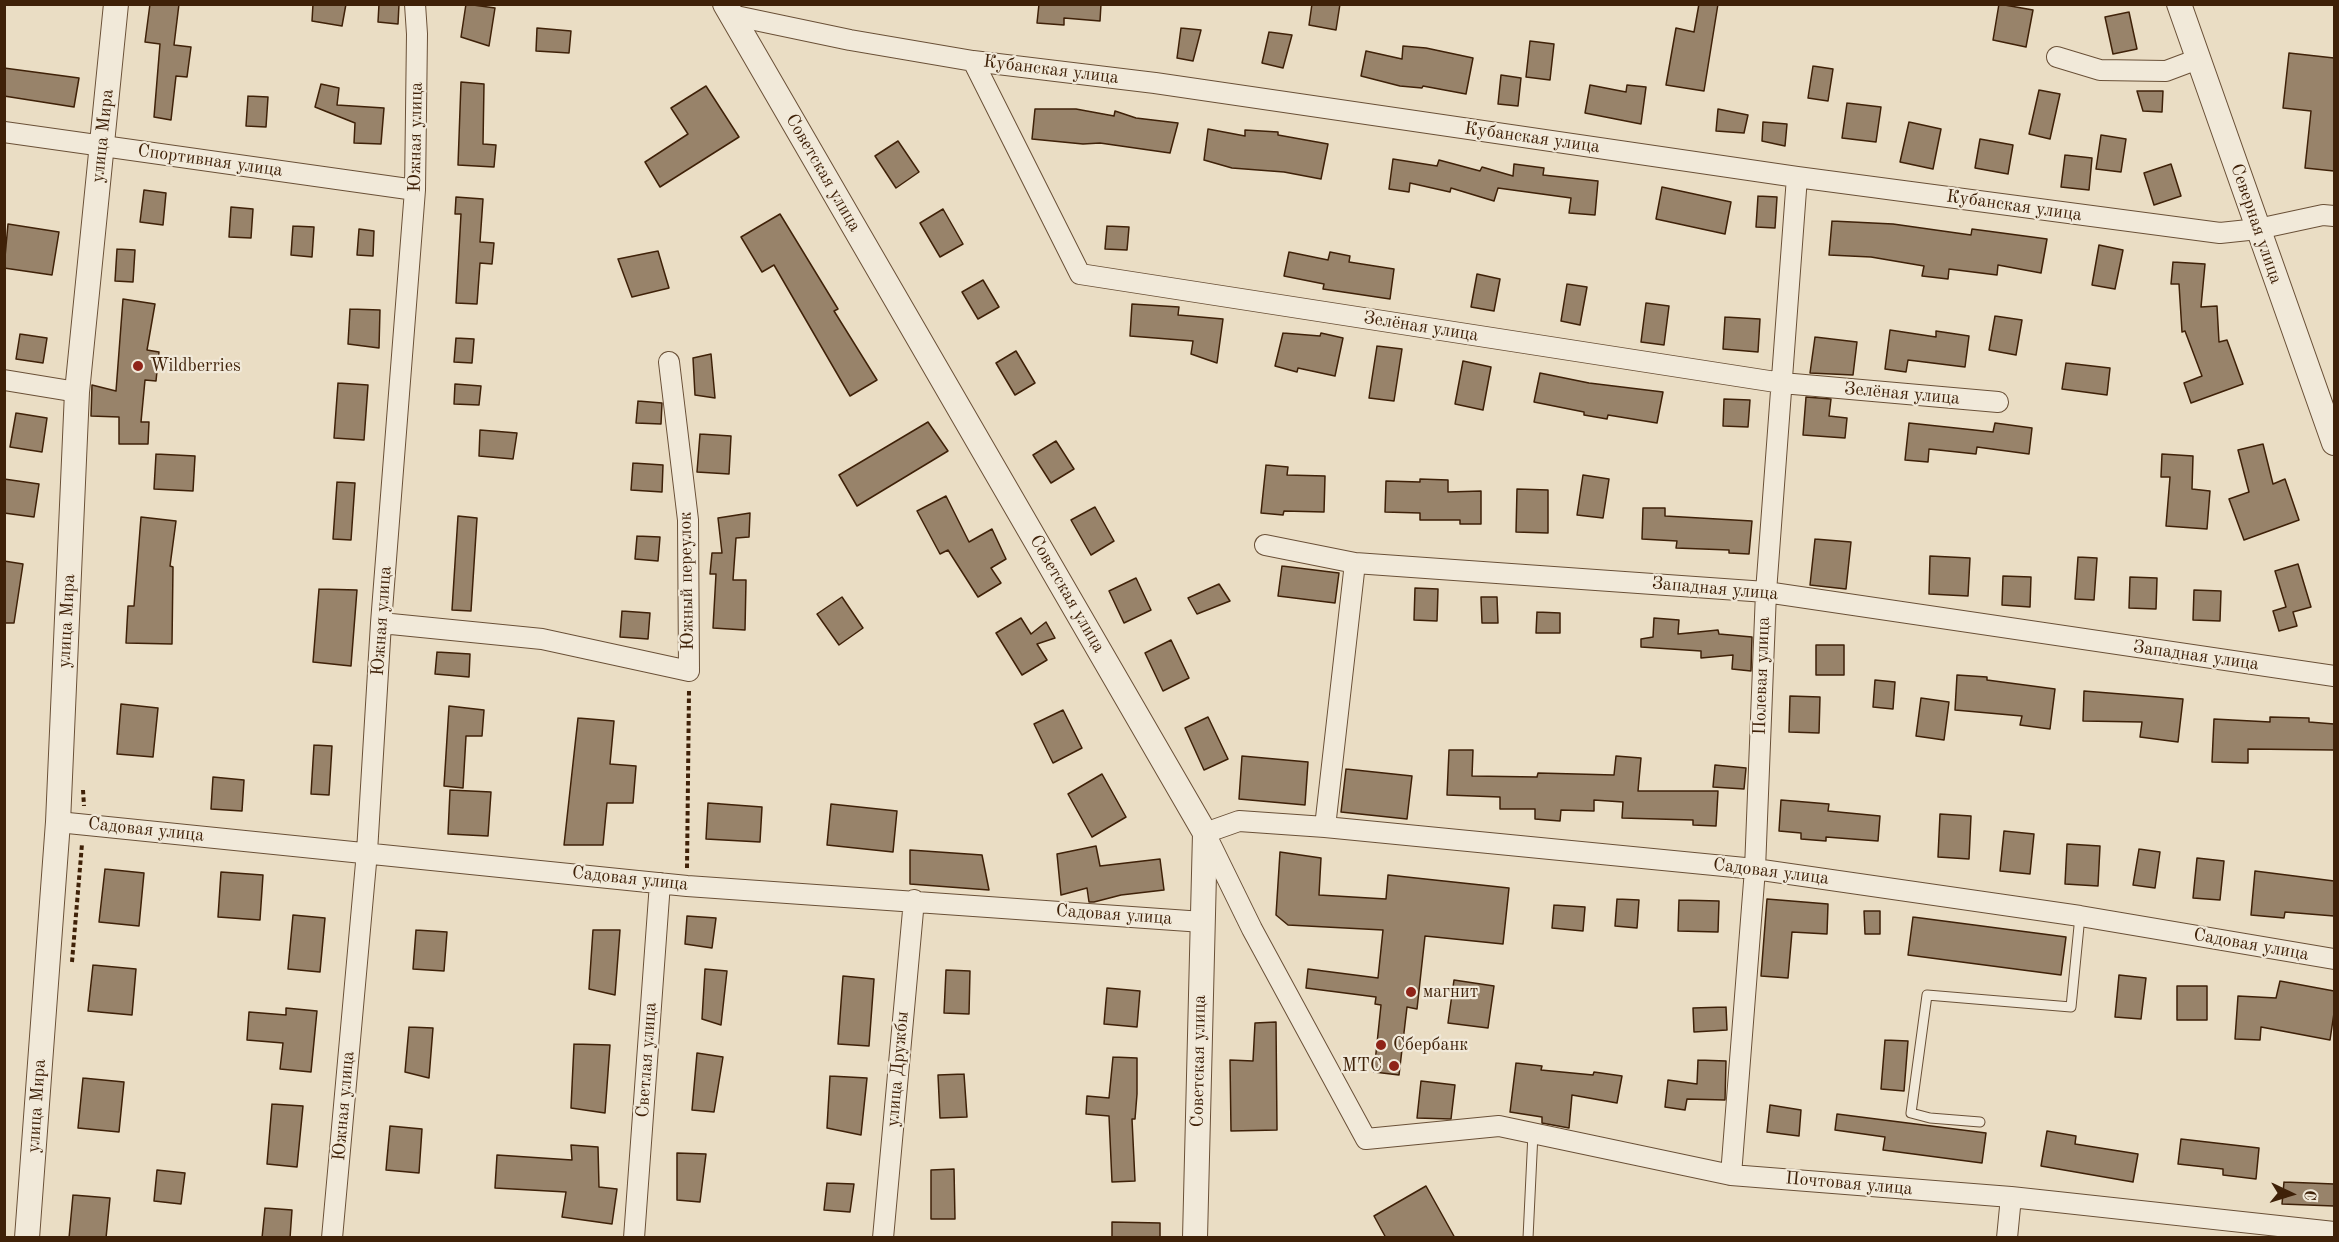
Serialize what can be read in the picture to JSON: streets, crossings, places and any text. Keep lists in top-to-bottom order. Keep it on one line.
{"streets":{"street":["Кубанская улица","улица Мира","Южная улица","Спортивная улица","Советская улица","Северная улица","Зелёная улица","Южный переулок","Западная улица","Полевая улица","Садовая улица","Светлая улица","улица Дружбы","Почтовая улица"]},"crossings":[["Кубанская улица","Советская улица"],["Кубанская улица","Северная улица"],["Кубанская улица","Зелёная улица"],["Кубанская улица","Полевая улица"],["улица Мира","Спортивная улица"],["улица Мира","Садовая улица"],["Южная улица","Спортивная улица"],["Южная улица","Южный переулок"],["Южная улица","Садовая улица"],["Советская улица","Садовая улица"],["Советская улица","Почтовая улица"],["Зелёная улица","Полевая улица"],["Западная улица","Полевая улица"],["Полевая улица","Садовая улица"],["Полевая улица","Почтовая улица"],["Садовая улица","Светлая улица"],["Садовая улица","улица Дружбы"],["Садовая улица","Почтовая улица"]],"places":["Wildberries","магнит","Сбербанк","МТС"],"north":"right"}
